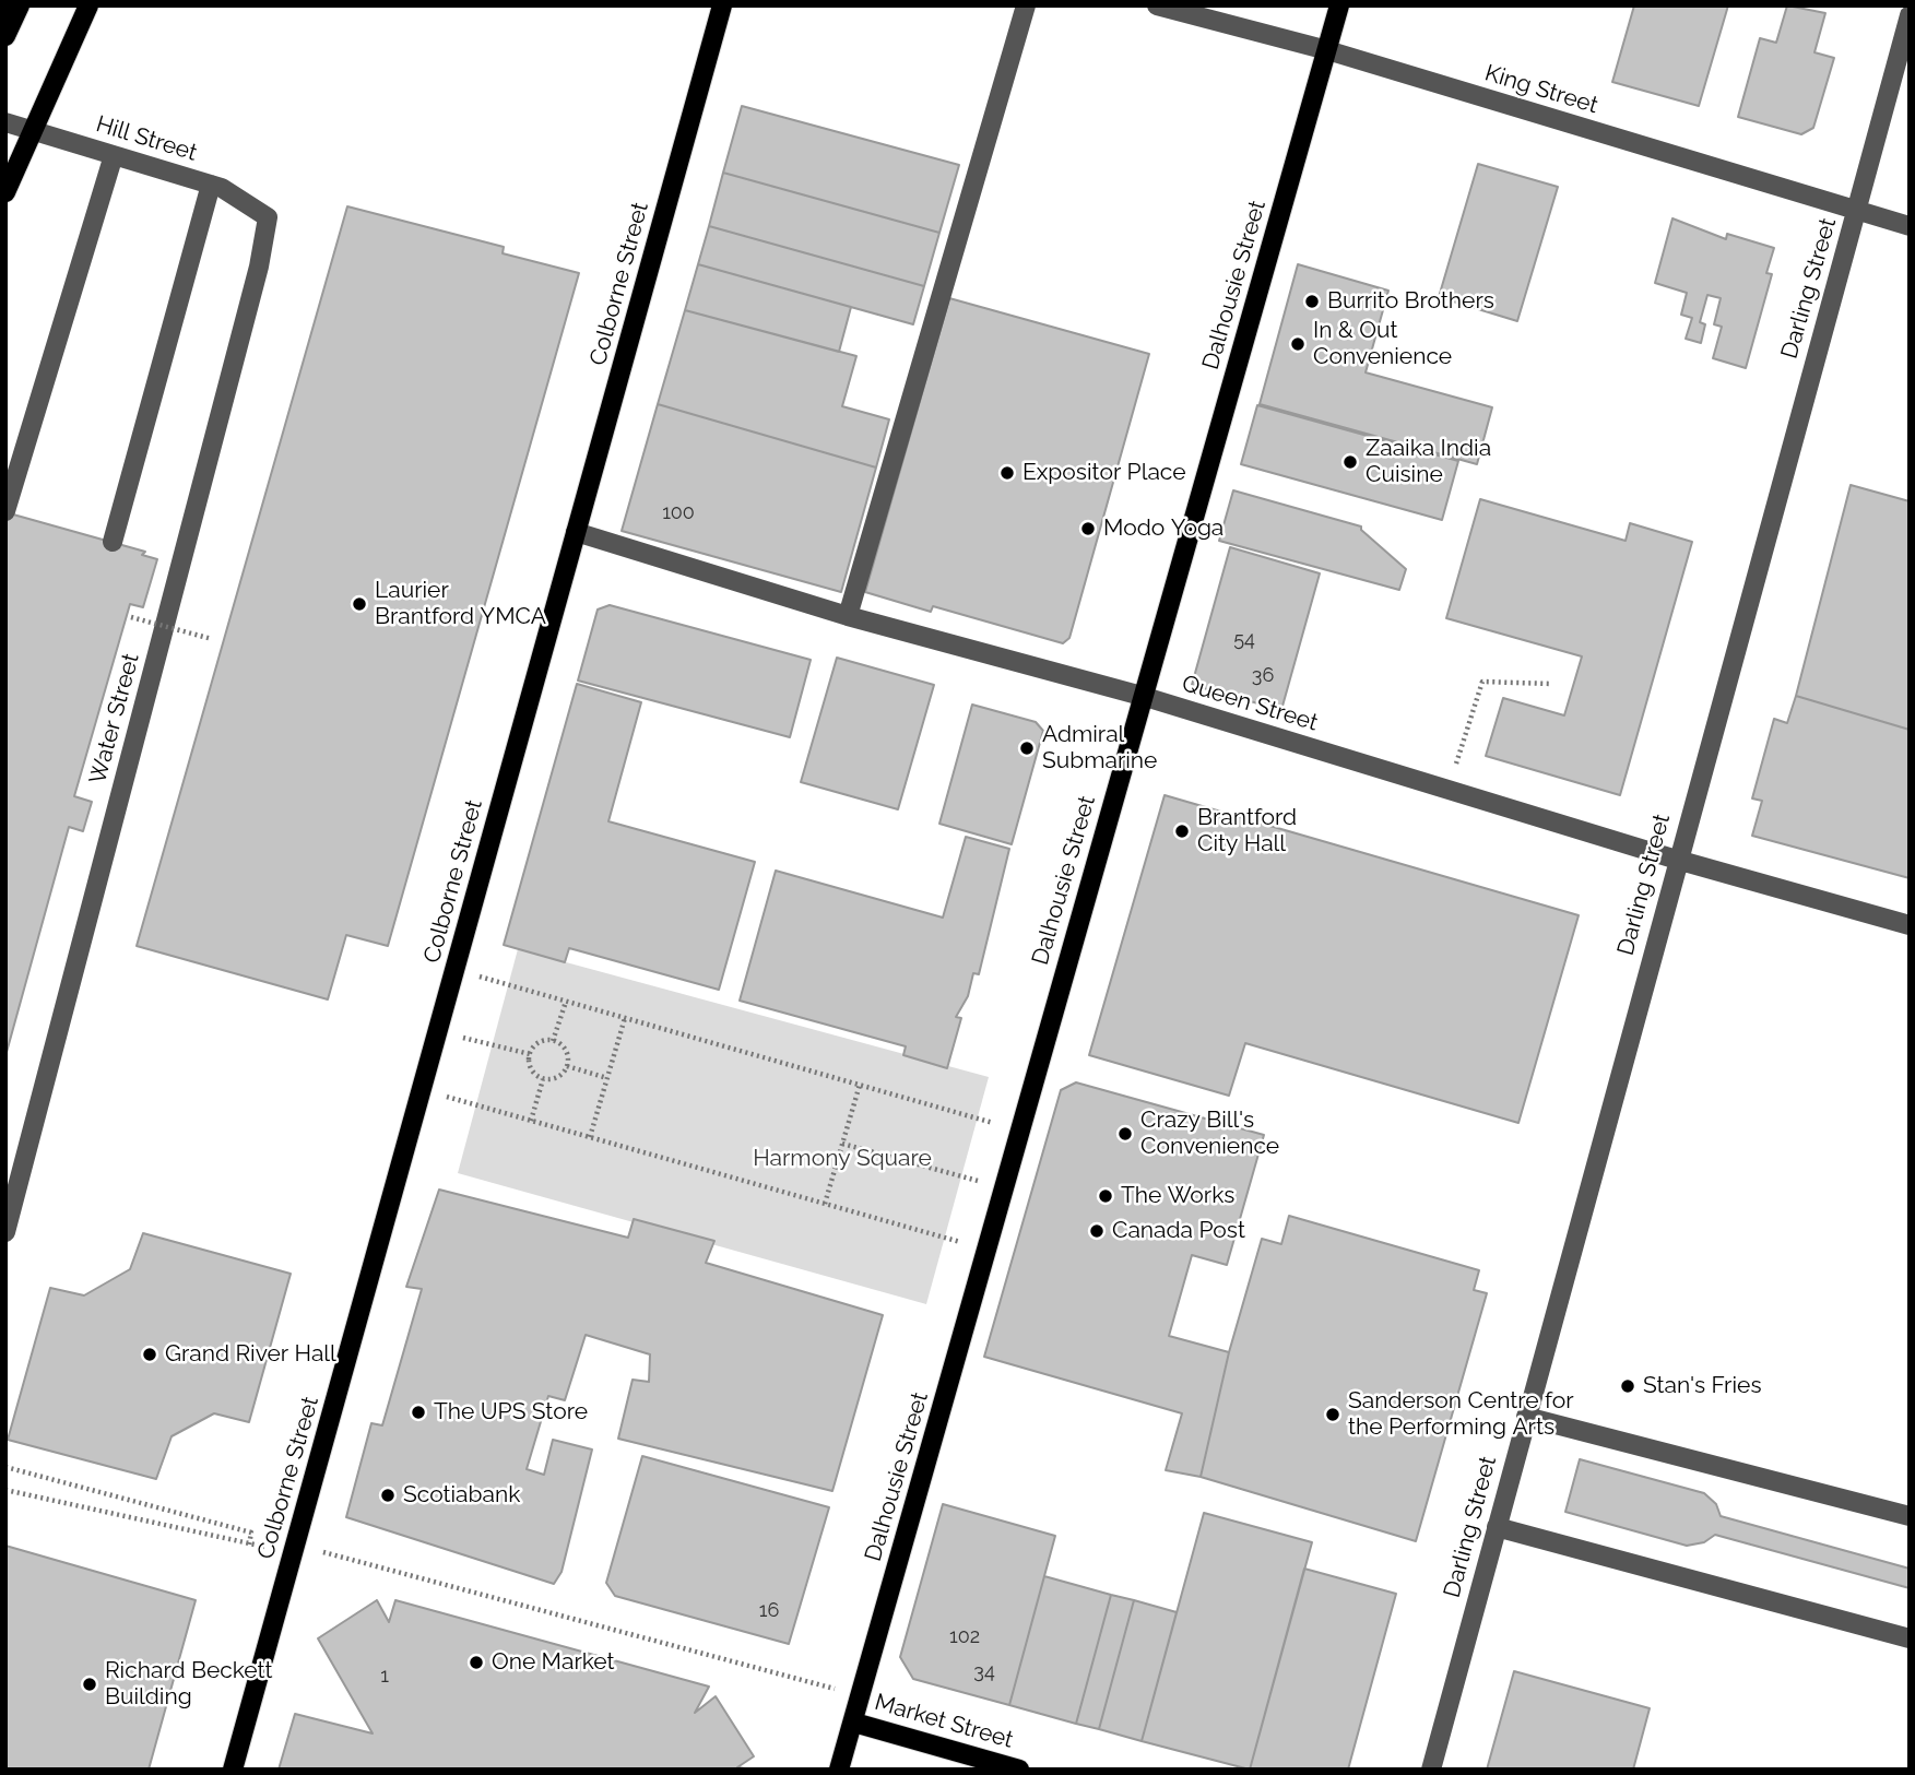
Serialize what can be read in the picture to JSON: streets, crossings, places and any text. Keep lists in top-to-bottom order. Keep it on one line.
{"streets":{"main road":["Colborne Street","Dalhousie Street","Market Street"],"street":["King Street","Hill Street","Darling Street","Queen Street","Water Street"]},"crossings":[["King Street","Dalhousie Street"],["King Street","Darling Street"],["Hill Street","Water Street"],["Colborne Street","Queen Street"],["Dalhousie Street","Queen Street"],["Dalhousie Street","Market Street"],["Darling Street","Queen Street"]],"parks":["Harmony Square"],"places":["Burrito Brothers","In & Out Convenience","Zaaika India Cuisine","Expositor Place","Modo Yoga","Laurier Brantford YMCA","Admiral Submarine","Brantford City Hall","Crazy Bill's Convenience","The Works","Canada Post","Grand River Hall","Stan's Fries","The UPS Store","Sanderson Centre for the Performing Arts","Scotiabank","One Market","Richard Beckett Building"],"house_numbers":["100","54","36","16","102","34","1"]}
